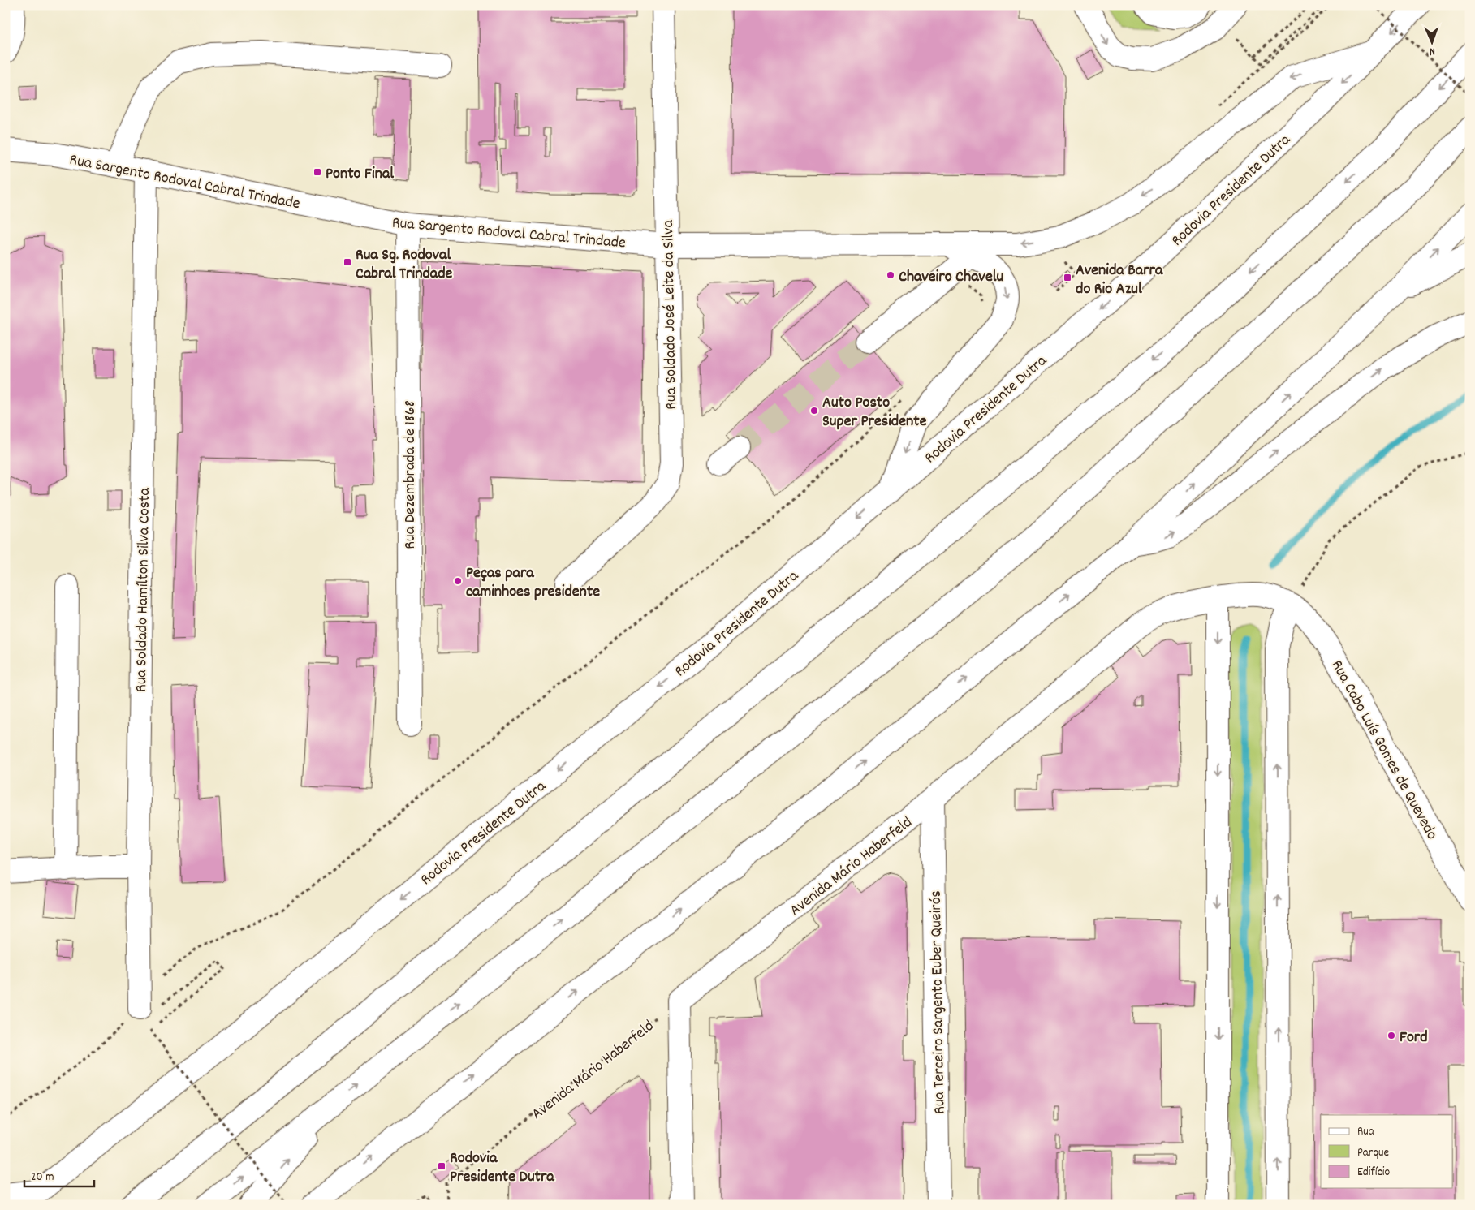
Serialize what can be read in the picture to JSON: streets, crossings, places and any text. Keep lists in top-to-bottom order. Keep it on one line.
{"streets":{"main road":["Rua Sargento Rodoval Cabral Trindade","Rodovia Presidente Dutra","Rua Soldado José Leite da Silva","Rua Dezembrada de 1868","Rua Soldado Hamílton Silva Costa","Rua Cabo Luís Gomes de Quevedo","Avenida Mário Haberfeld","Rua Terceiro Sargento Euber Queirós"]},"crossings":[["Rua Sargento Rodoval Cabral Trindade","Rodovia Presidente Dutra"],["Rua Sargento Rodoval Cabral Trindade","Rua Soldado José Leite da Silva"],["Rua Sargento Rodoval Cabral Trindade","Rua Dezembrada de 1868"],["Rua Sargento Rodoval Cabral Trindade","Rua Soldado Hamílton Silva Costa"],["Rua Cabo Luís Gomes de Quevedo","Avenida Mário Haberfeld"],["Avenida Mário Haberfeld","Rua Terceiro Sargento Euber Queirós"]],"places":{"transit":["Ponto Final","Rua Sg. Rodoval Cabral Trindade","Avenida Barra do Rio Azul","Rodovia Presidente Dutra"],"other":["Chaveiro Chavelu","Auto Posto Super Presidente","Peças para caminhoes presidente","Ford"]},"legend":["Rua","Parque","Edifício"],"scale_bar":"20 m","north":"bottom"}
